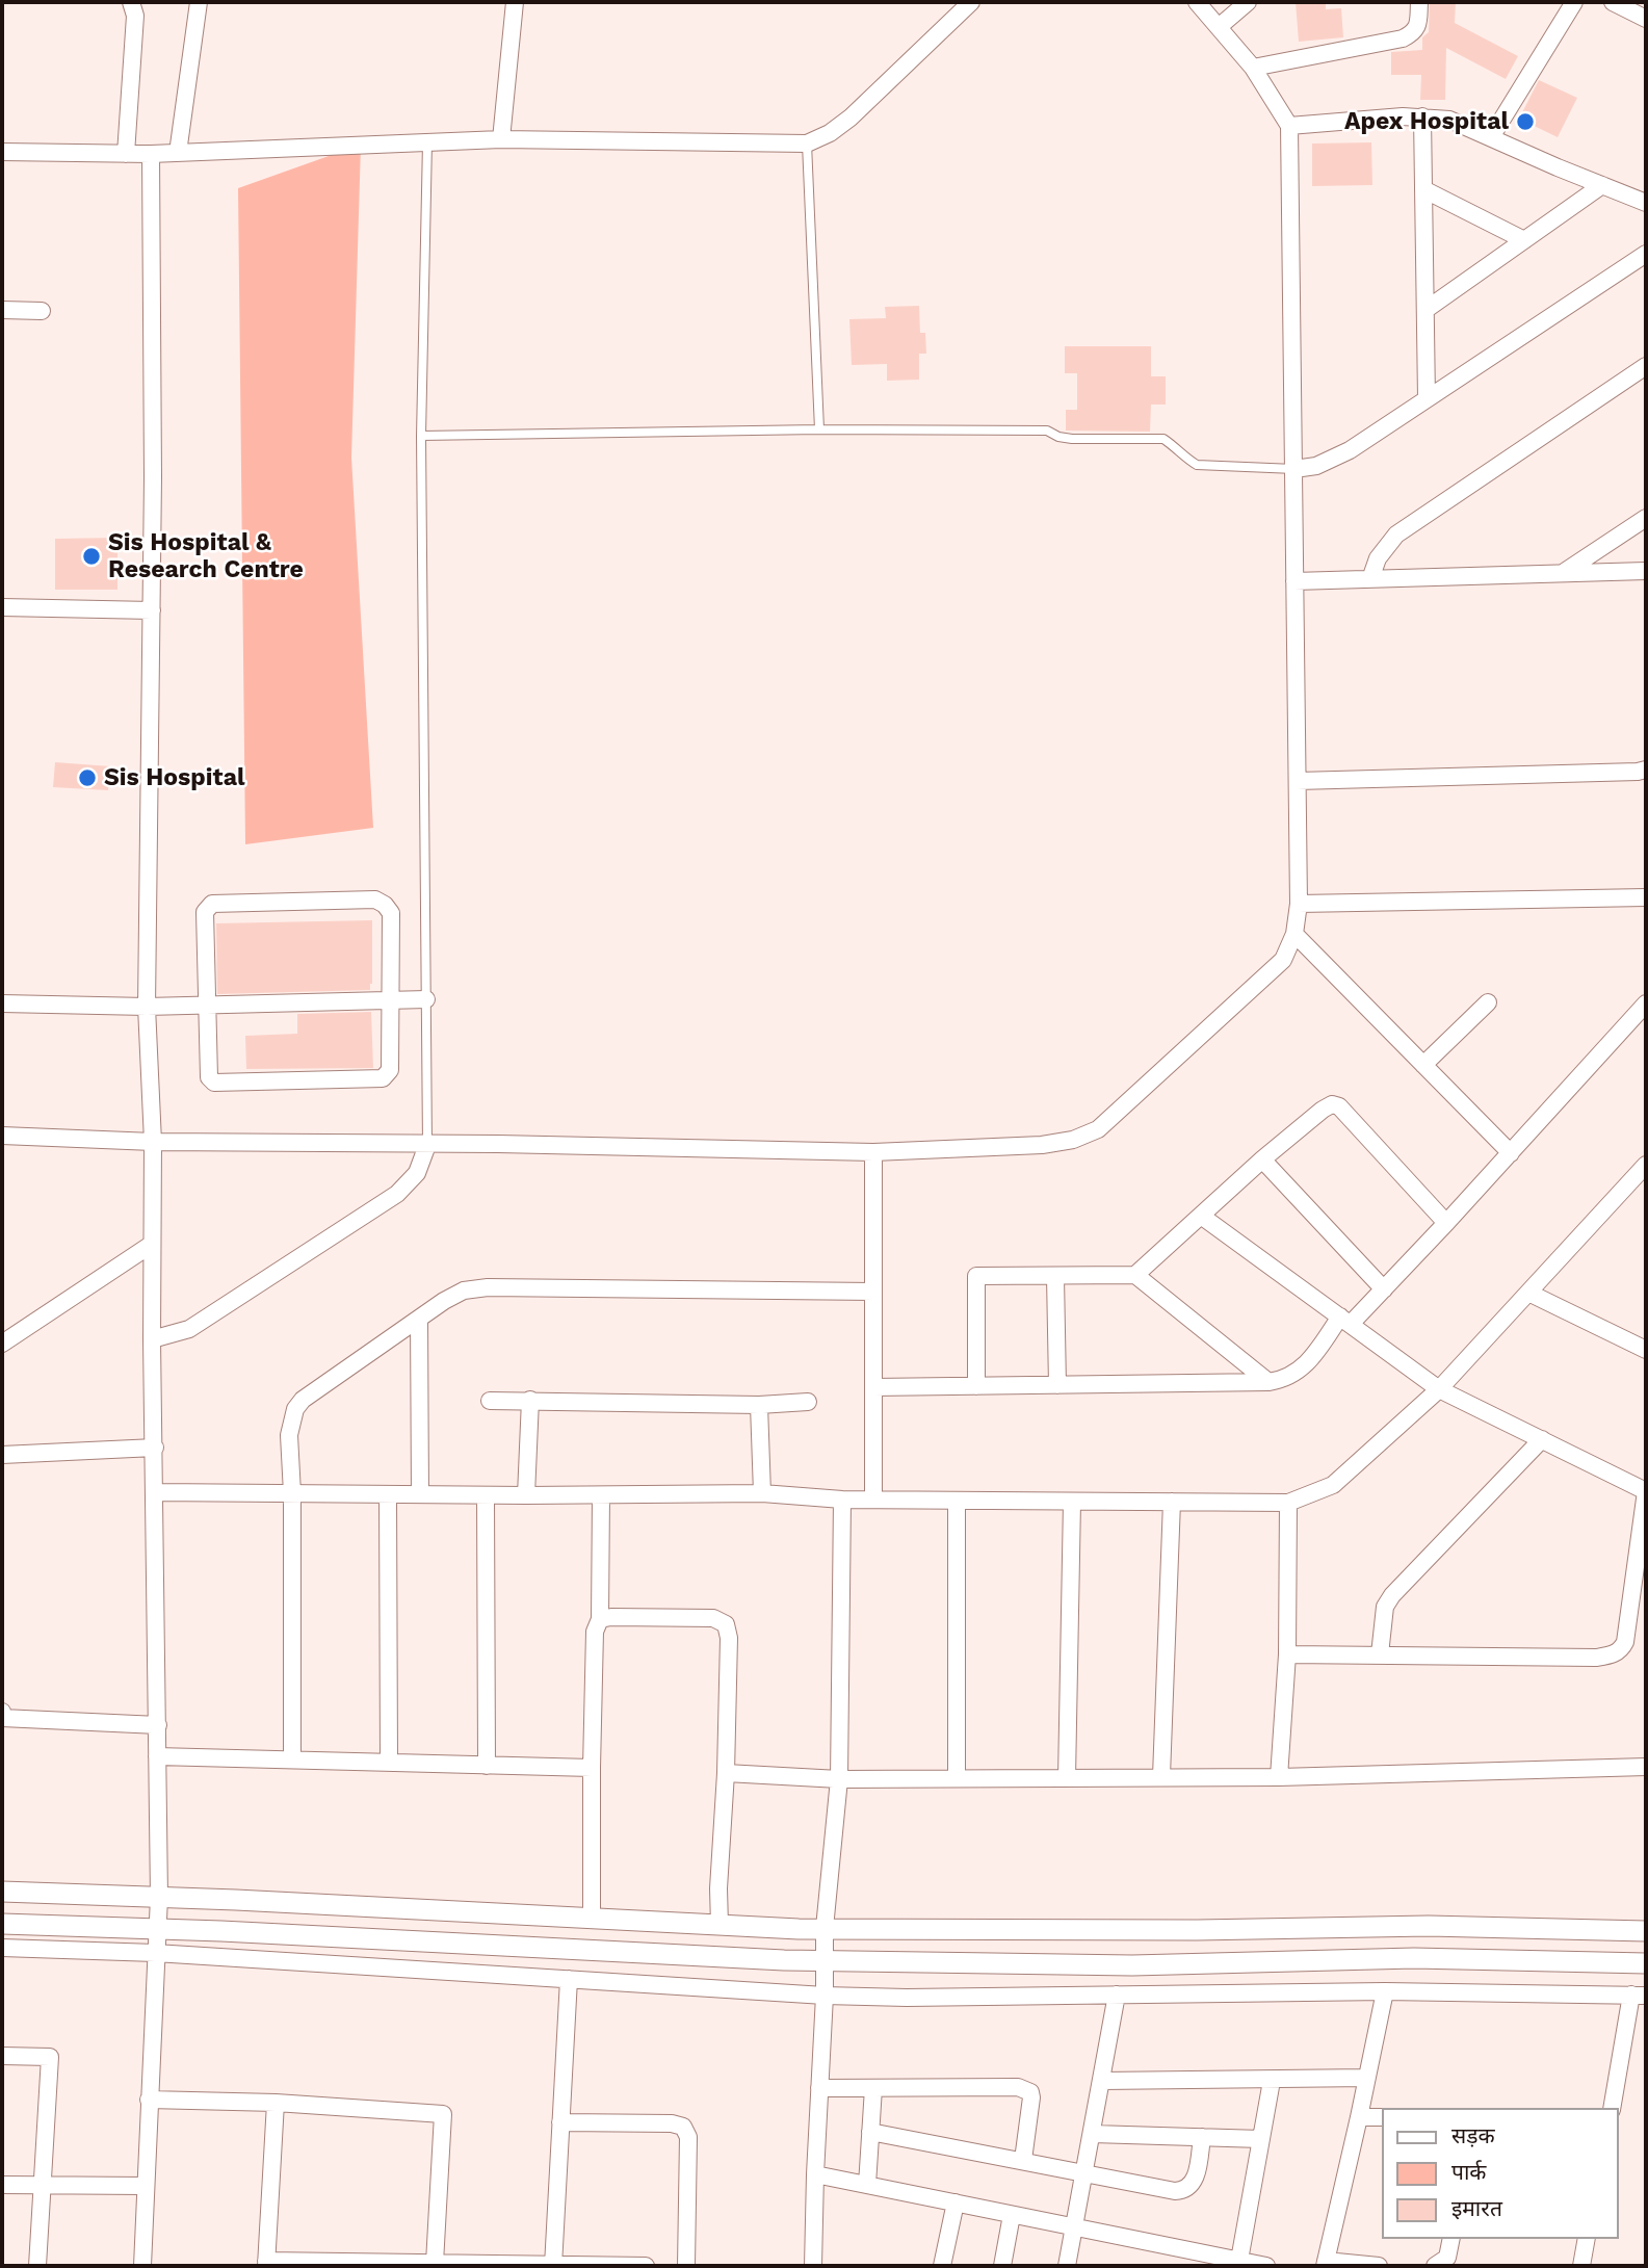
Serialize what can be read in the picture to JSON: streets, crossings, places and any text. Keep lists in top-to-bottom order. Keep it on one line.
{"places":["Apex Hospital","Sis Hospital & Research Centre","Sis Hospital"],"legend":["सड़क","पार्क","इमारत"]}
